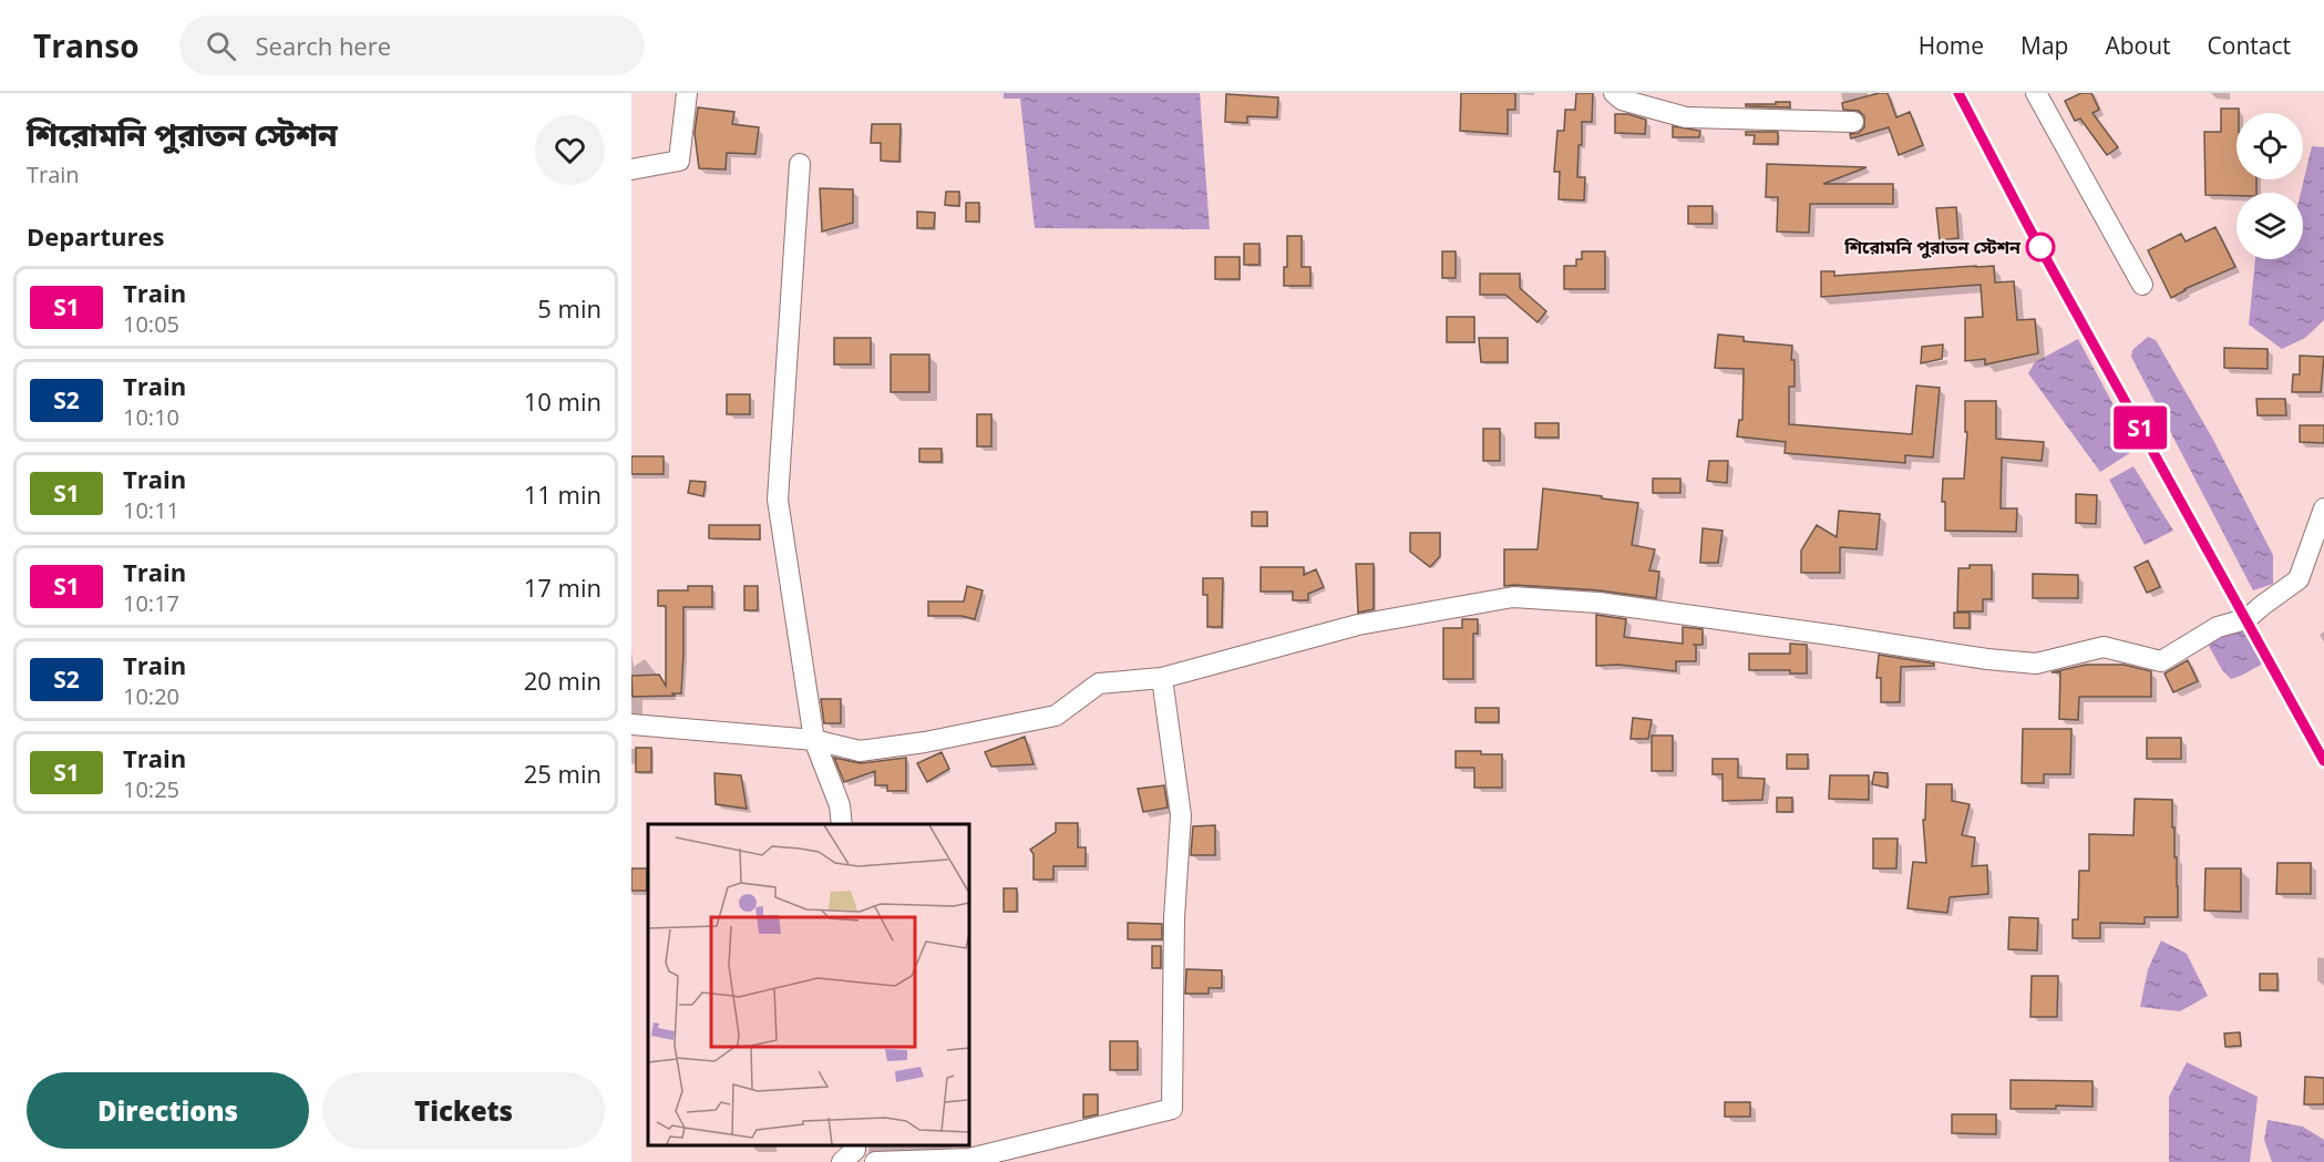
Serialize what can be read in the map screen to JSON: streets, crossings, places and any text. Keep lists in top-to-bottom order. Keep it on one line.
{"places":["শিরোমনি পুরাতন স্টেশন"],"page":{"header":"Transo","search":"Search here","nav":["Home","Map","About","Contact"],"heading":[["শিরোমনি পুরাতন স্টেশন","Train"],"Departures"],"on_map":"S1","list":[{"mark":"S1","name":"Train","note":"10:05","value":"5 min"},{"mark":"S2","name":"Train","note":"10:10","value":"10 min"},{"mark":"S1","name":"Train","note":"10:11","value":"11 min"},{"mark":"S1","name":"Train","note":"10:17","value":"17 min"},{"mark":"S2","name":"Train","note":"10:20","value":"20 min"},{"mark":"S1","name":"Train","note":"10:25","value":"25 min"}],"buttons":["Directions","Tickets"]}}
